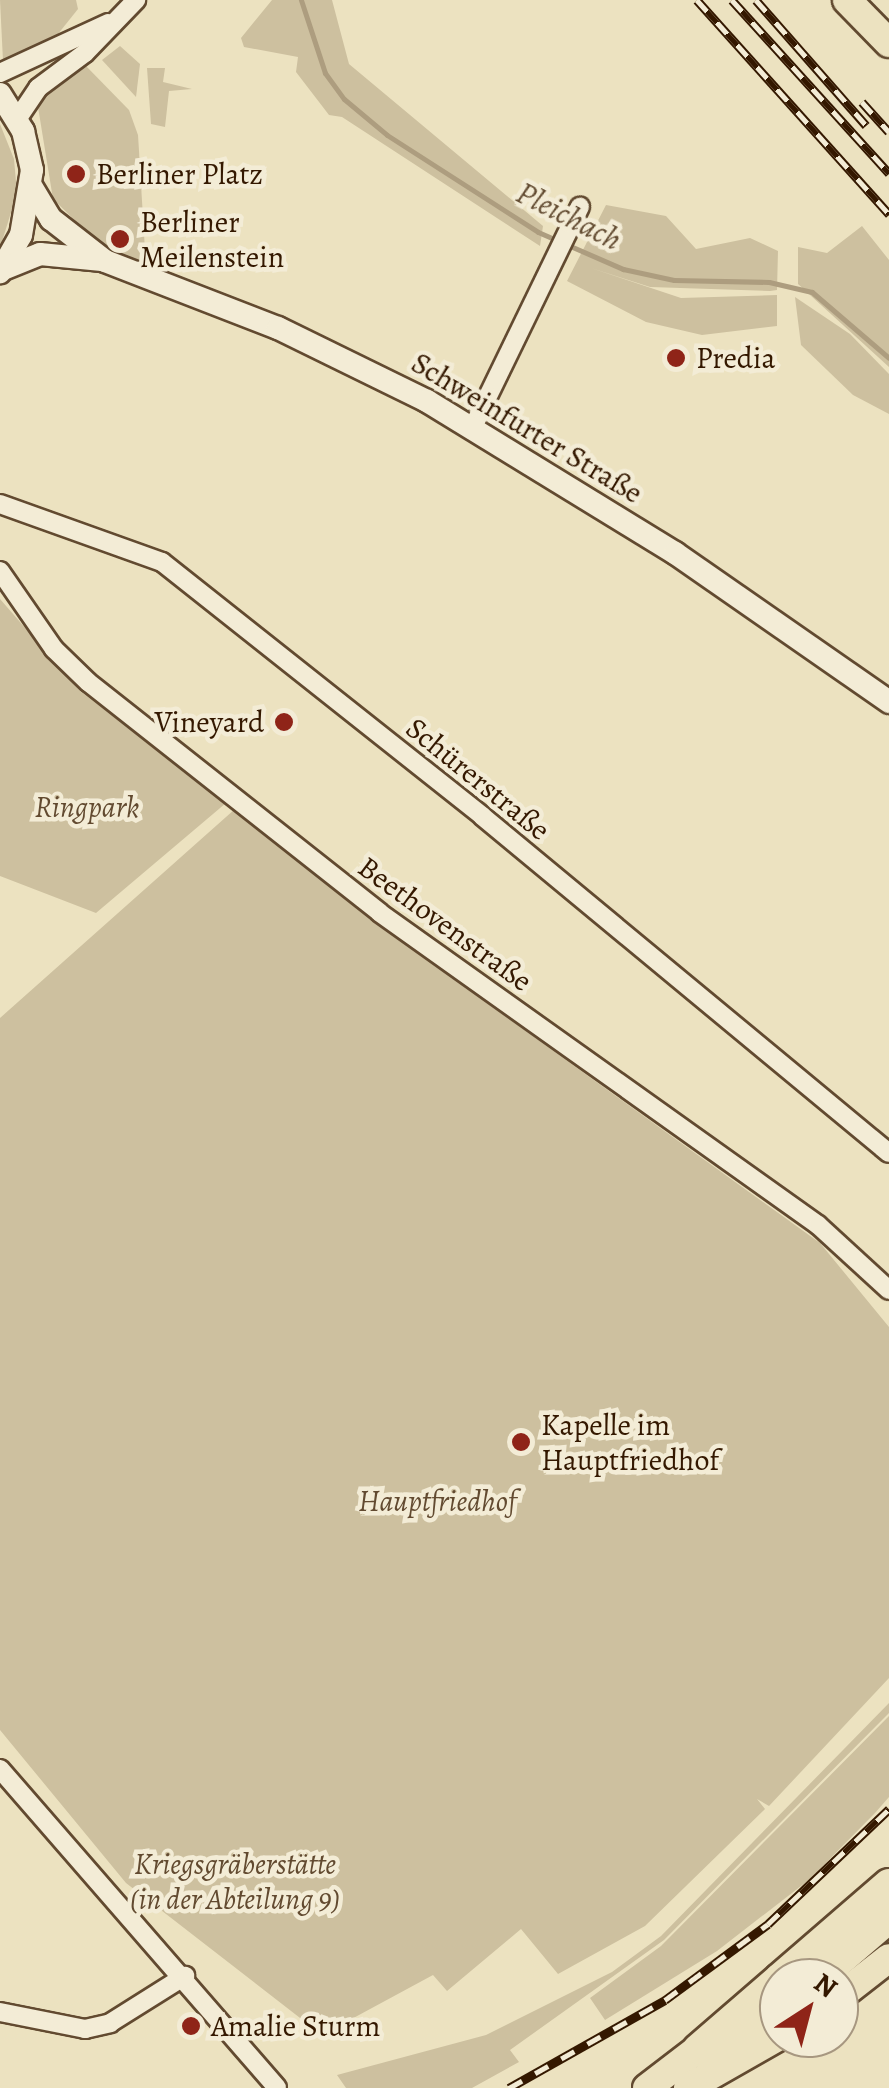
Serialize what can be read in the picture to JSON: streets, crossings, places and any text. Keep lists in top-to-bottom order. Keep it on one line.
{"streets":{"main road":["Schweinfurter Straße"],"street":["Schürerstraße","Beethovenstraße"]},"water":["Pleichach"],"parks":["Ringpark","Hauptfriedhof","Kriegsgräberstätte (in der Abteilung 9)"],"places":["Berliner Platz","Berliner Meilenstein","Predia","Vineyard","Kapelle im Hauptfriedhof","Amalie Sturm"],"north":"top right"}
